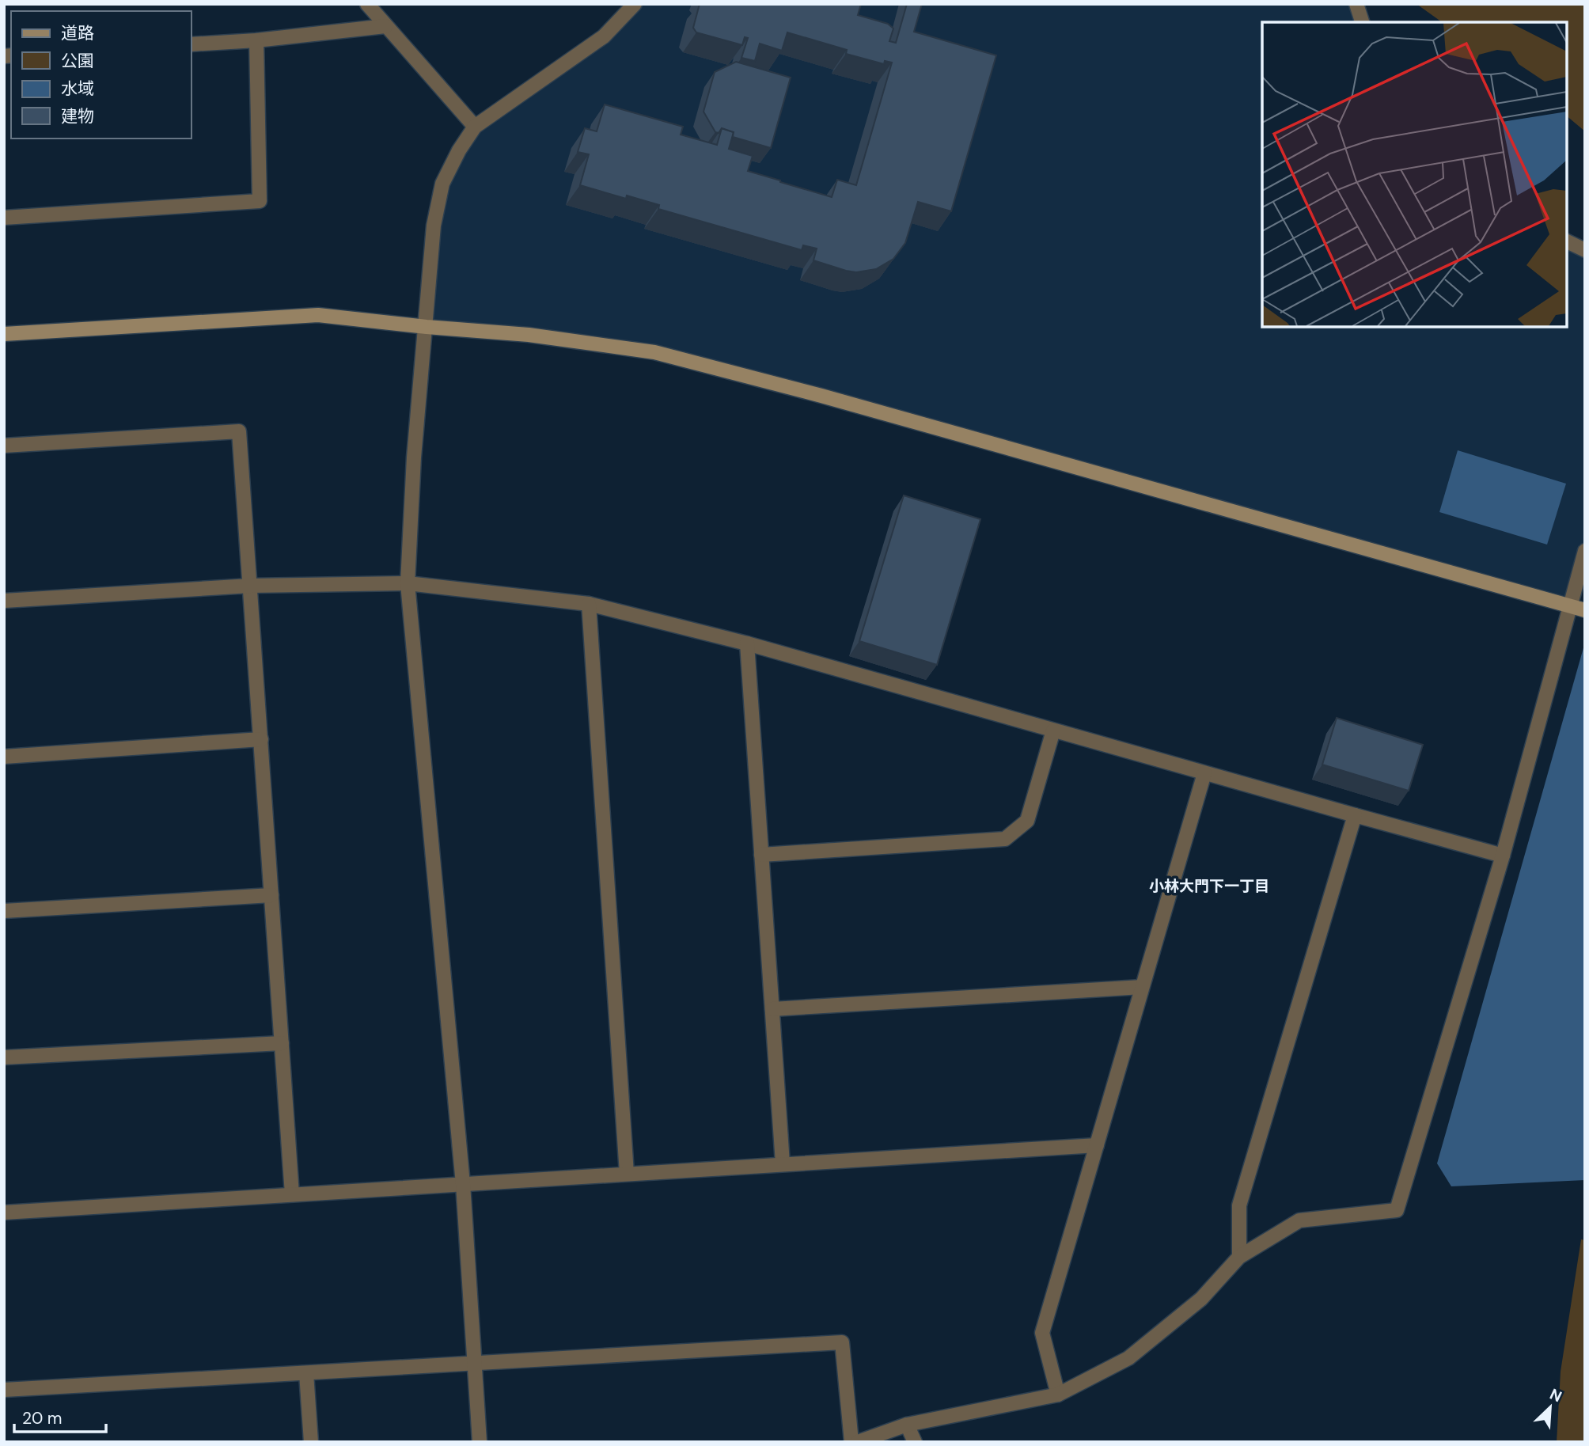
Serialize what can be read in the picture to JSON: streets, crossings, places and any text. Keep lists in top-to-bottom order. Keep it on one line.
{"districts":["小林大門下一丁目"],"legend":["道路","公園","水域","建物"],"scale_bar":"20 m","north":"top right"}
